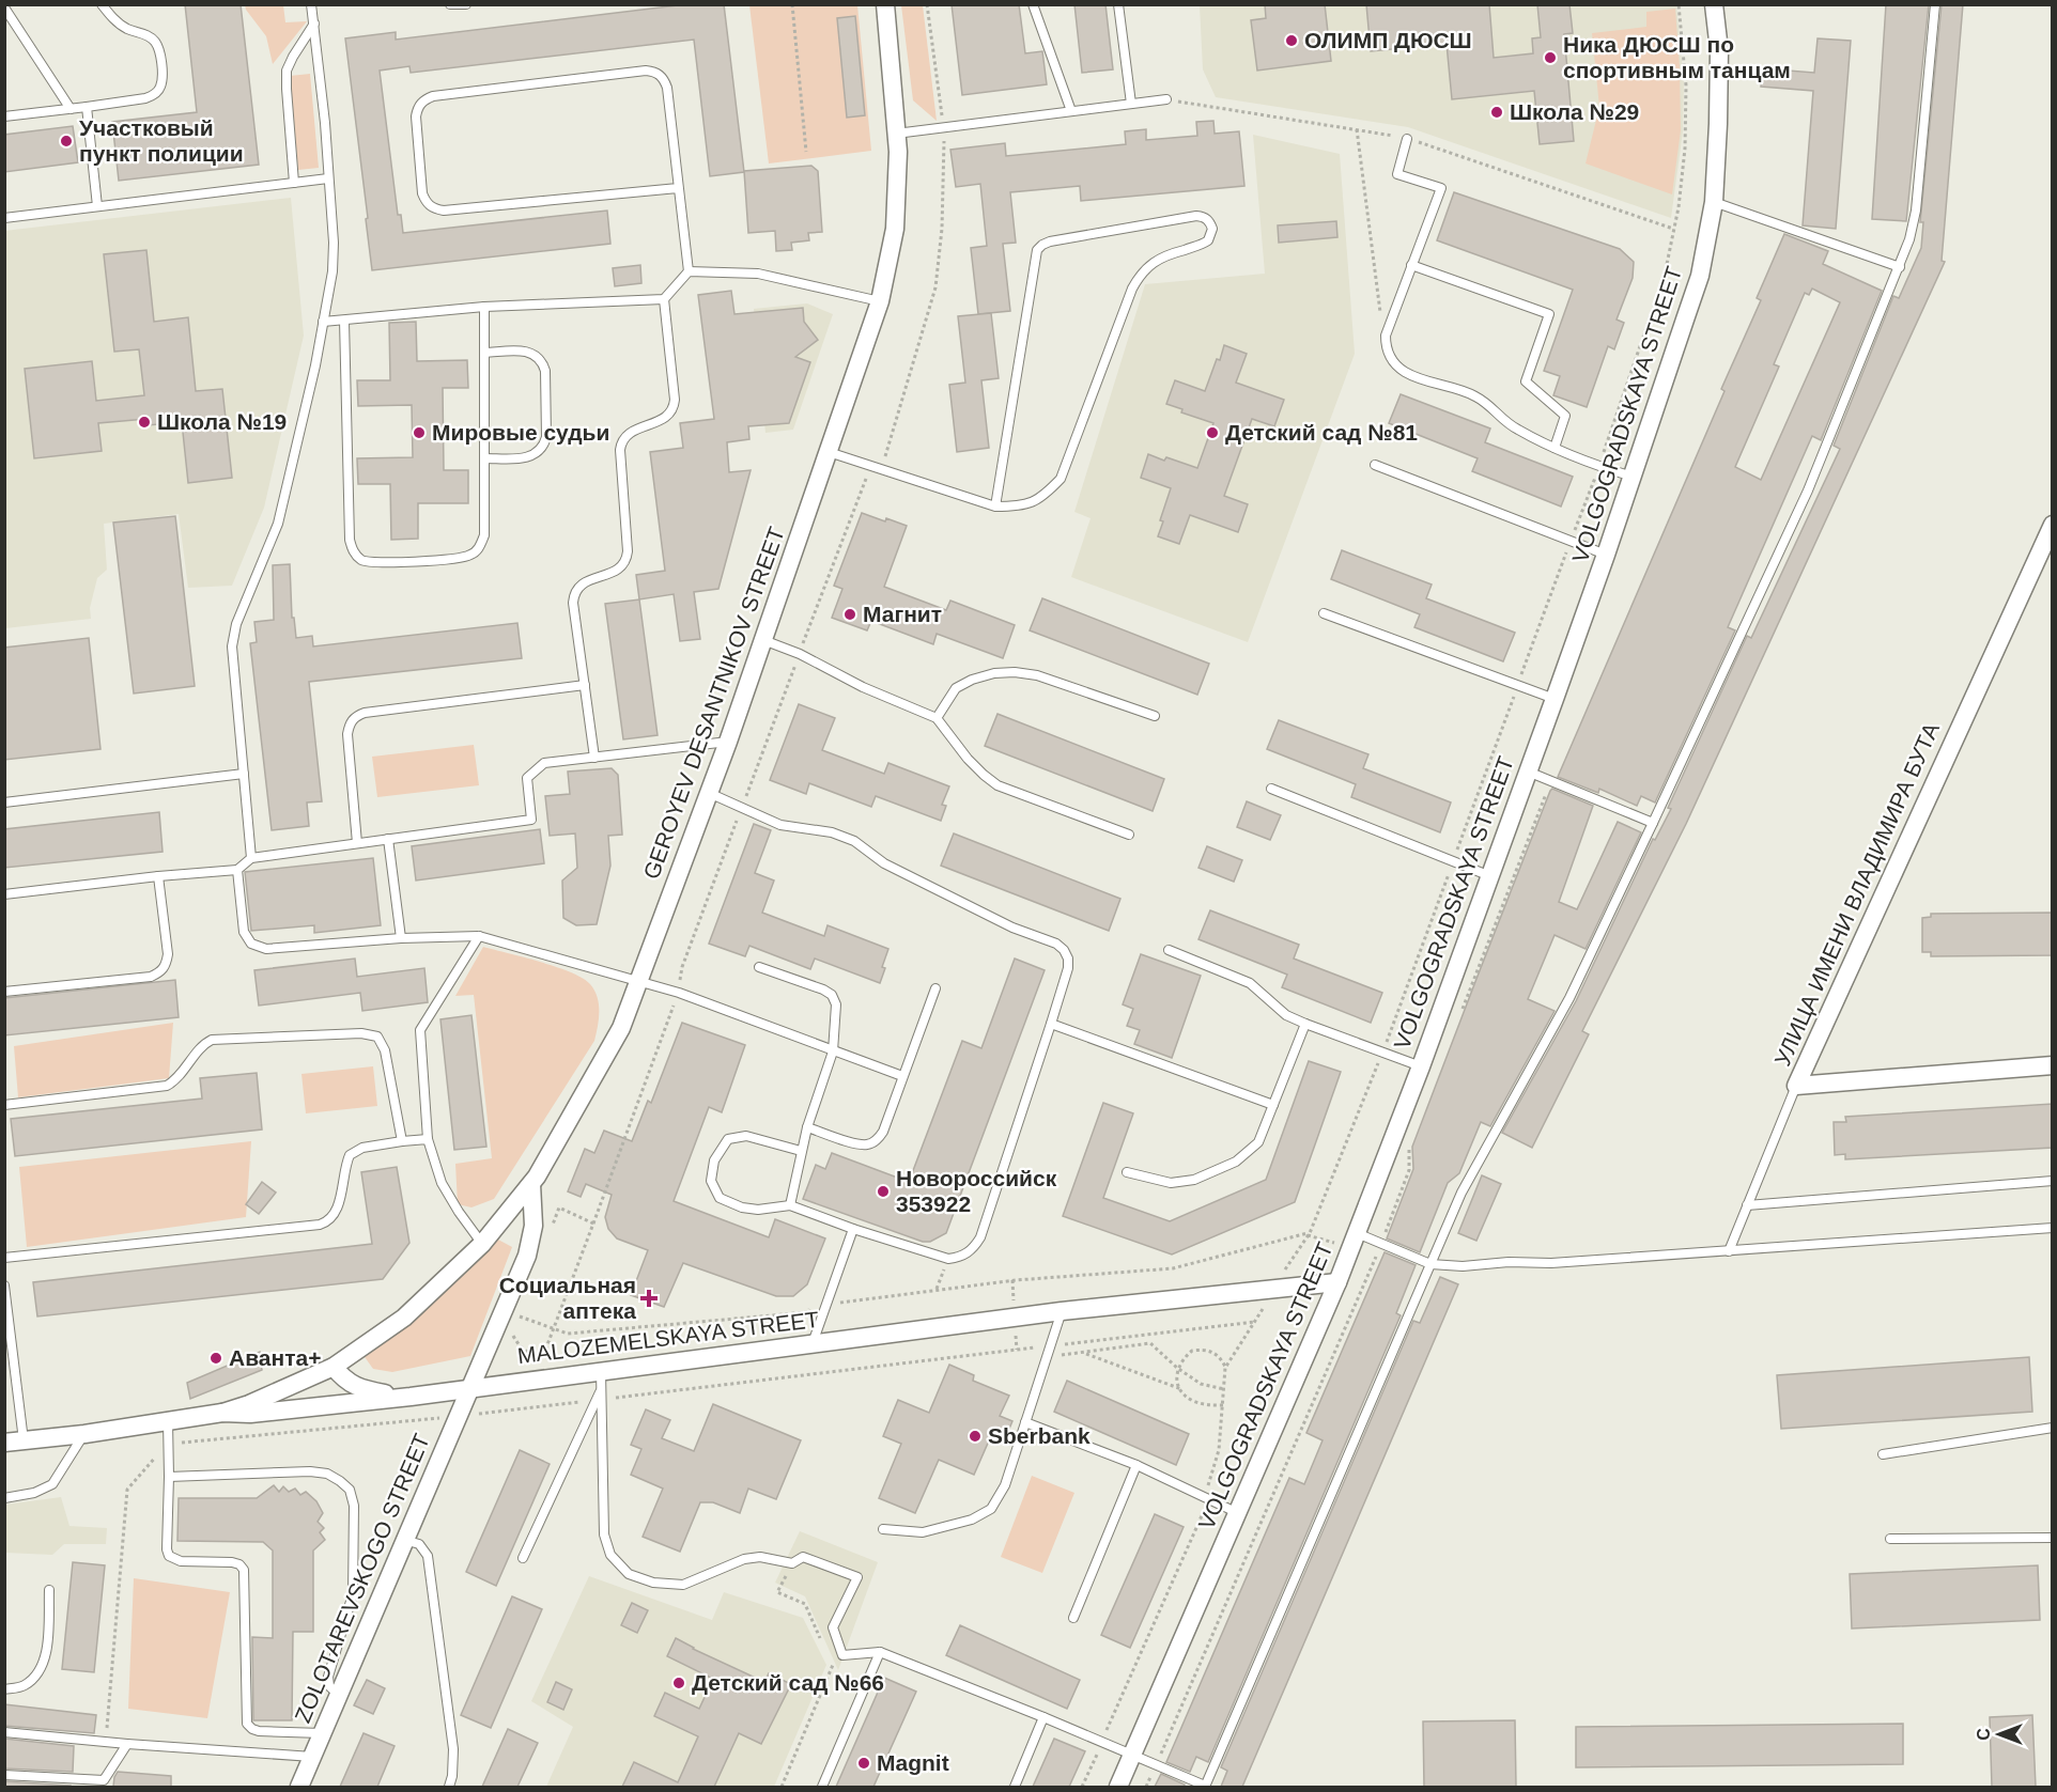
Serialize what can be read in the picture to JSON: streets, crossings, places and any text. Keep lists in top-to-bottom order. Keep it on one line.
{"streets":{"street":["VOLGOGRADSKAYA STREET","GEROYEV DESANTNIKOV STREET","УЛИЦА ИМЕНИ ВЛАДИМИРА БУТА","MALOZEMELSKAYA STREET","ZOLOTAREVSKOGO STREET"]},"crossings":[["VOLGOGRADSKAYA STREET","MALOZEMELSKAYA STREET"],["GEROYEV DESANTNIKOV STREET","MALOZEMELSKAYA STREET"],["MALOZEMELSKAYA STREET","ZOLOTAREVSKOGO STREET"]],"places":{"other":["ОЛИМП ДЮСШ","Ника ДЮСШ по спортивным танцам","Школа №29","Участковый пункт полиции","Школа №19","Мировые судьи","Детский сад №81","Магнит","Новороссийск 353922","Аванта+","Sberbank","Детский сад №66","Magnit"],"health":["Социальная аптека"]},"north":"left"}
